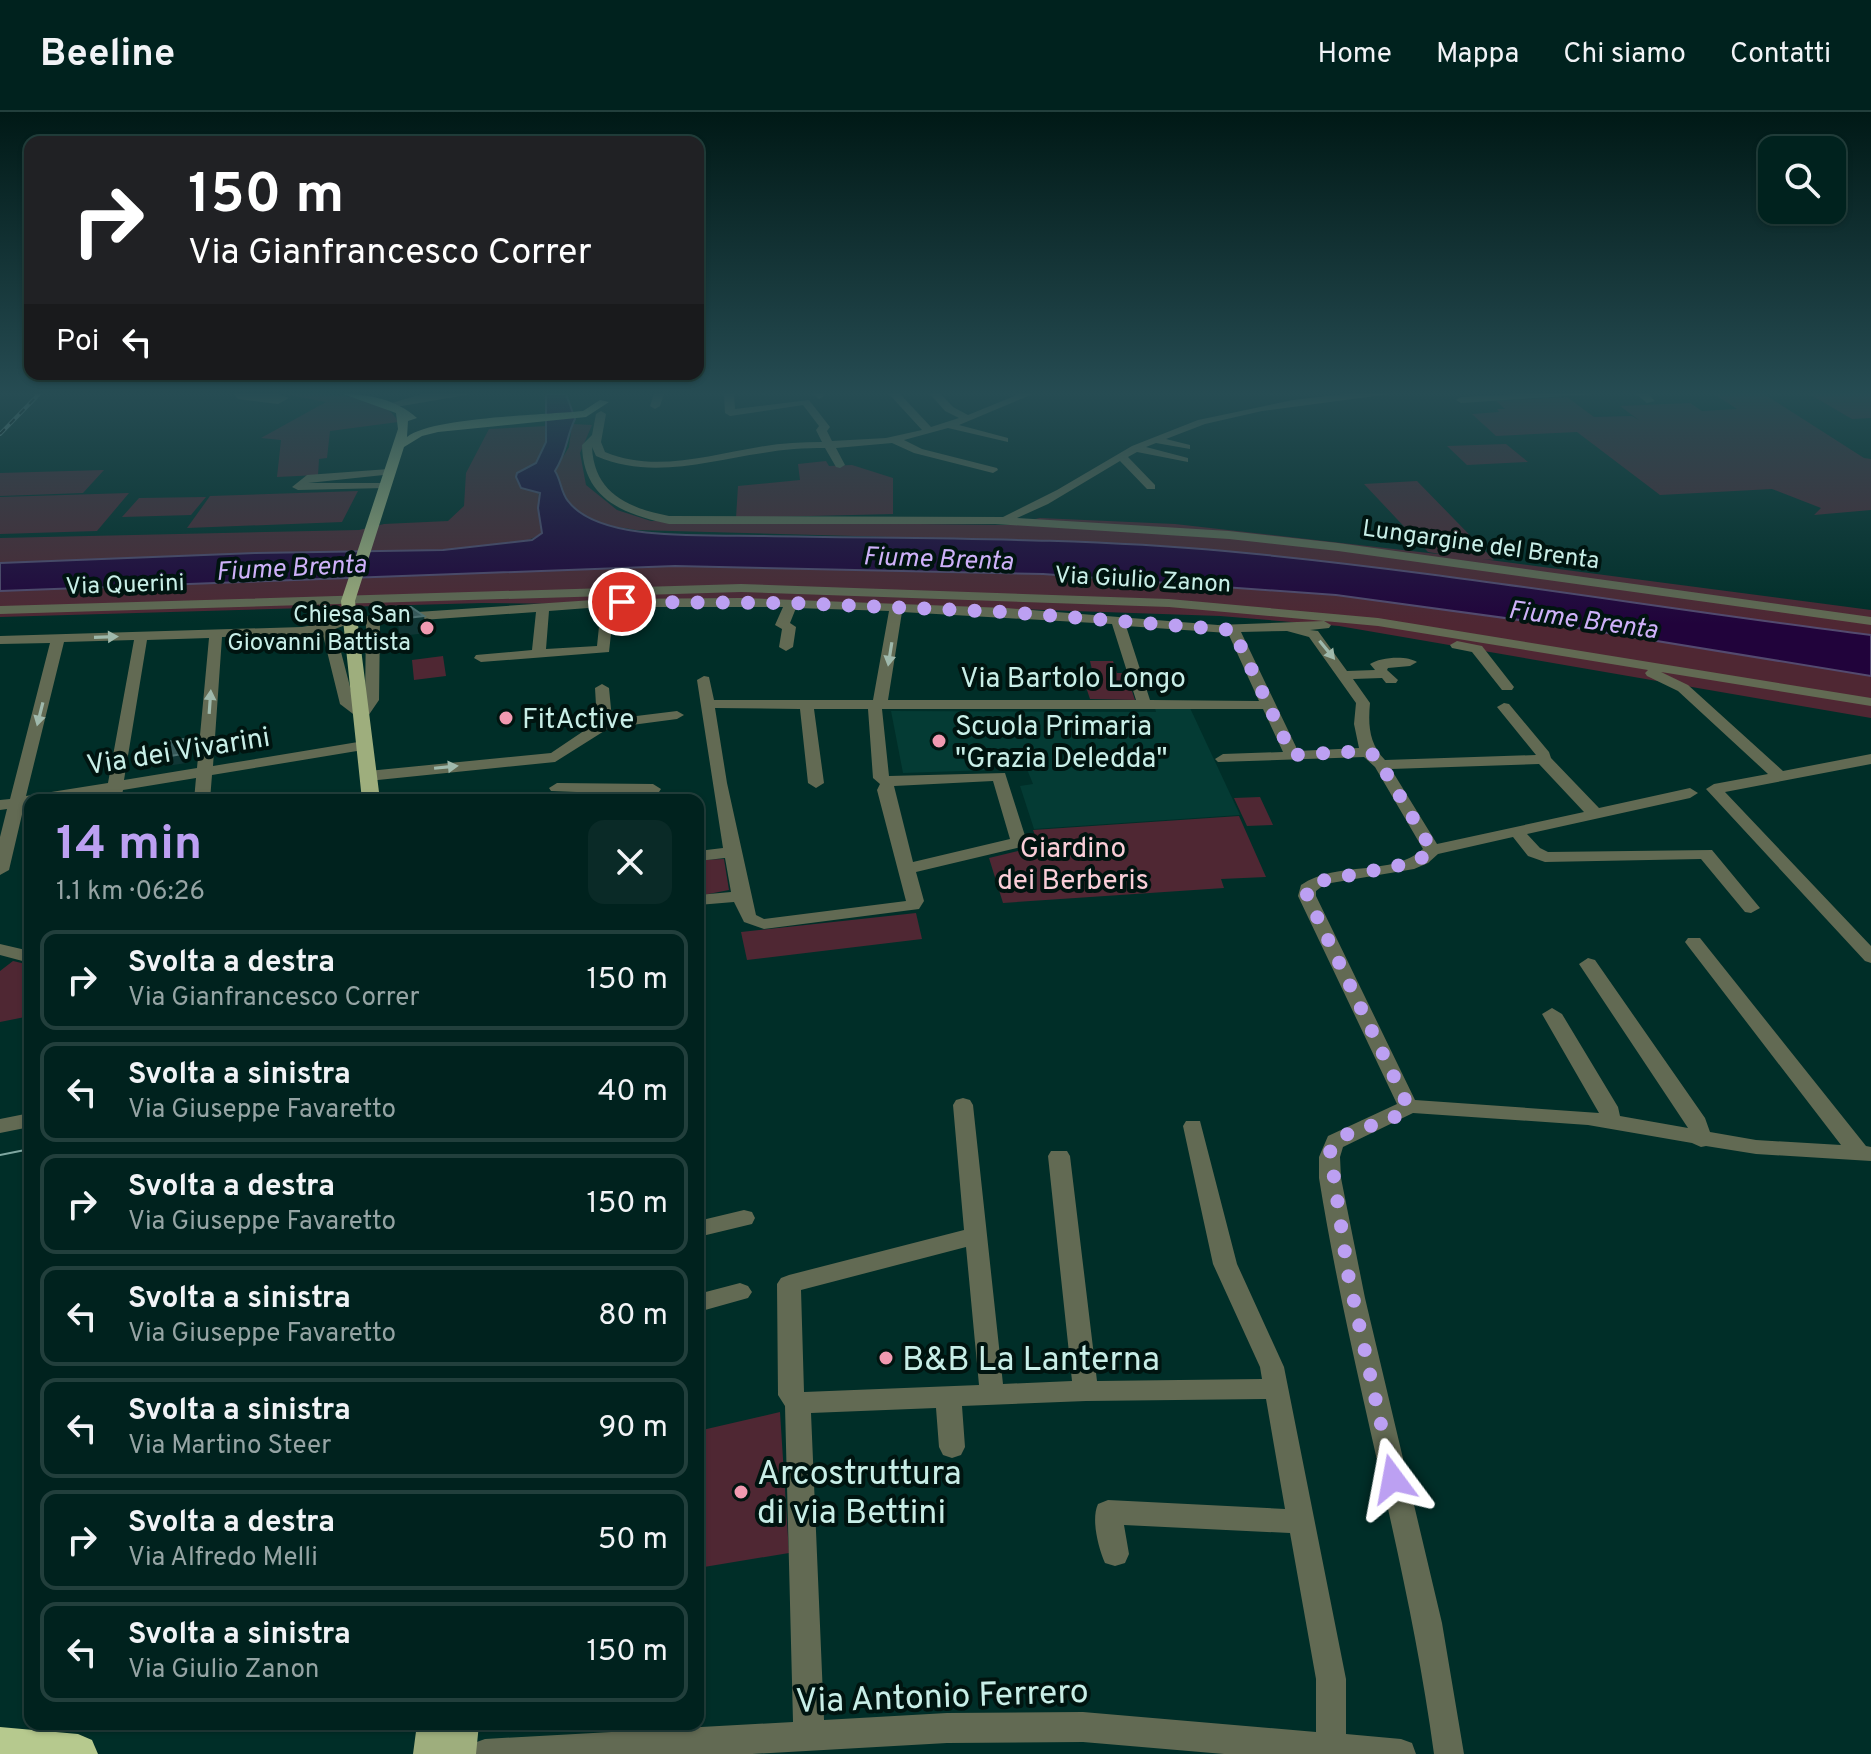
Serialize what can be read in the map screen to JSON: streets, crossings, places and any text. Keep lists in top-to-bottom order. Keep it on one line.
{"streets":{"street":["Lungargine del Brenta","Via Giulio Zanon","Via Querini","Via Bartolo Longo","Via dei Vivarini","Via Antonio Ferrero"]},"crossings":[["Via Giulio Zanon","Via Querini"]],"water":["Fiume Brenta"],"parks":["Giardino dei Berberis"],"places":["Chiesa San Giovanni Battista","FitActive","Scuola Primaria \"Grazia Deledda\"","B&B La Lanterna","Arcostruttura di via Bettini"],"page":{"header":"Beeline","nav":["Home","Mappa","Chi siamo","Contatti"],"turn":["150 m","Via Gianfrancesco Correr"],"then":"Poi","heading":["14 min","1.1 km · 06:26"],"list":[{"name":"Svolta a destra","note":"Via Gianfrancesco Correr","value":"150 m"},{"name":"Svolta a sinistra","note":"Via Giuseppe Favaretto","value":"40 m"},{"name":"Svolta a destra","note":"Via Giuseppe Favaretto","value":"150 m"},{"name":"Svolta a sinistra","note":"Via Giuseppe Favaretto","value":"80 m"},{"name":"Svolta a sinistra","note":"Via Martino Steer","value":"90 m"},{"name":"Svolta a destra","note":"Via Alfredo Melli","value":"50 m"},{"name":"Svolta a sinistra","note":"Via Giulio Zanon","value":"150 m"}]}}
